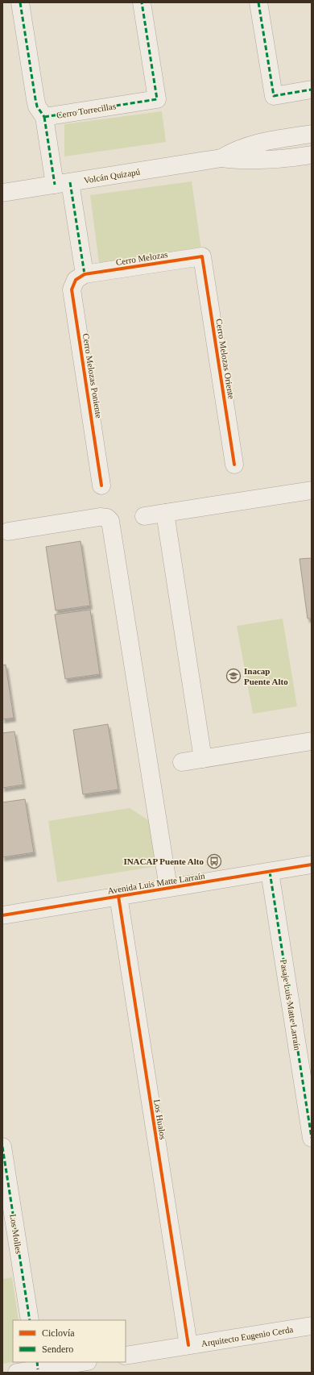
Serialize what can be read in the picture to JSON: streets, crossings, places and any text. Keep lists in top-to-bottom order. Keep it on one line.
{"streets":{"street":["Cerro Torrecillas","Volcán Quizapú","Cerro Melozas","Cerro Melozas Oriente","Cerro Melozas Poniente","Avenida Luis Matte Larraín","Pasaje Luis Matte Larraín","Los Hualos","Los Molles","Arquitecto Eugenio Cerda"]},"crossings":[["Cerro Torrecillas","Volcán Quizapú"],["Cerro Melozas","Cerro Melozas Oriente"],["Cerro Melozas","Cerro Melozas Poniente"],["Avenida Luis Matte Larraín","Pasaje Luis Matte Larraín"],["Avenida Luis Matte Larraín","Los Hualos"],["Los Hualos","Arquitecto Eugenio Cerda"]],"places":{"school or university":["Inacap Puente Alto"],"bus stop":["INACAP Puente Alto"]},"legend":["Ciclovía","Sendero"]}
